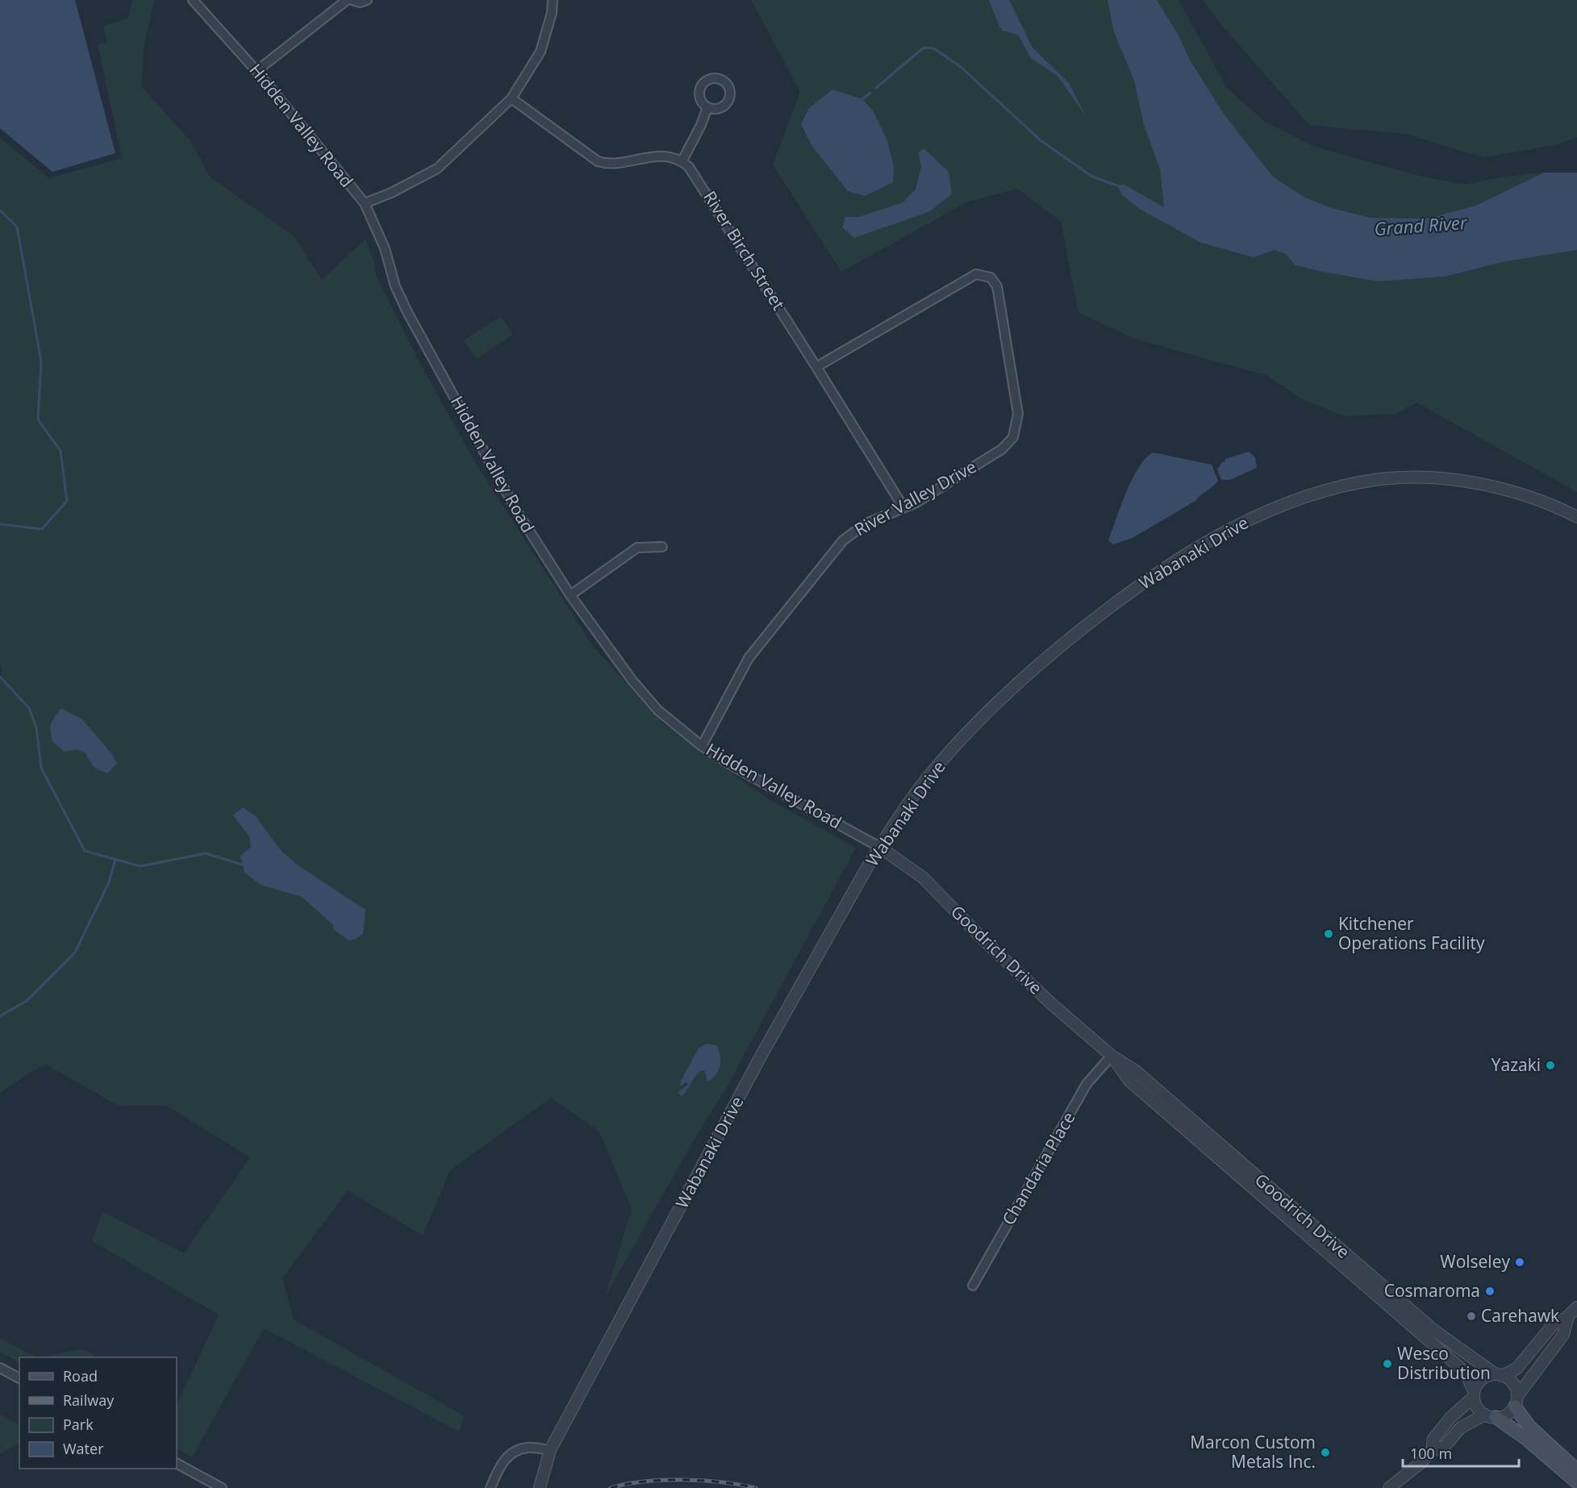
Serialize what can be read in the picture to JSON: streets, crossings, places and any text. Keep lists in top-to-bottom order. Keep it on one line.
{"streets":{"street":["Hidden Valley Road","River Birch Street","River Valley Drive","Wabanaki Drive","Goodrich Drive","Chandaria Place"]},"crossings":[["Hidden Valley Road","River Valley Drive"],["Hidden Valley Road","Wabanaki Drive"],["Hidden Valley Road","Goodrich Drive"],["River Birch Street","River Valley Drive"],["Wabanaki Drive","Goodrich Drive"],["Goodrich Drive","Chandaria Place"]],"water":["Grand River"],"places":["Kitchener Operations Facility","Yazaki","Wolseley","Cosmaroma","Carehawk","Wesco Distribution","Marcon Custom Metals Inc."],"legend":["Road","Railway","Park","Water"],"scale_bar":"100 m"}
